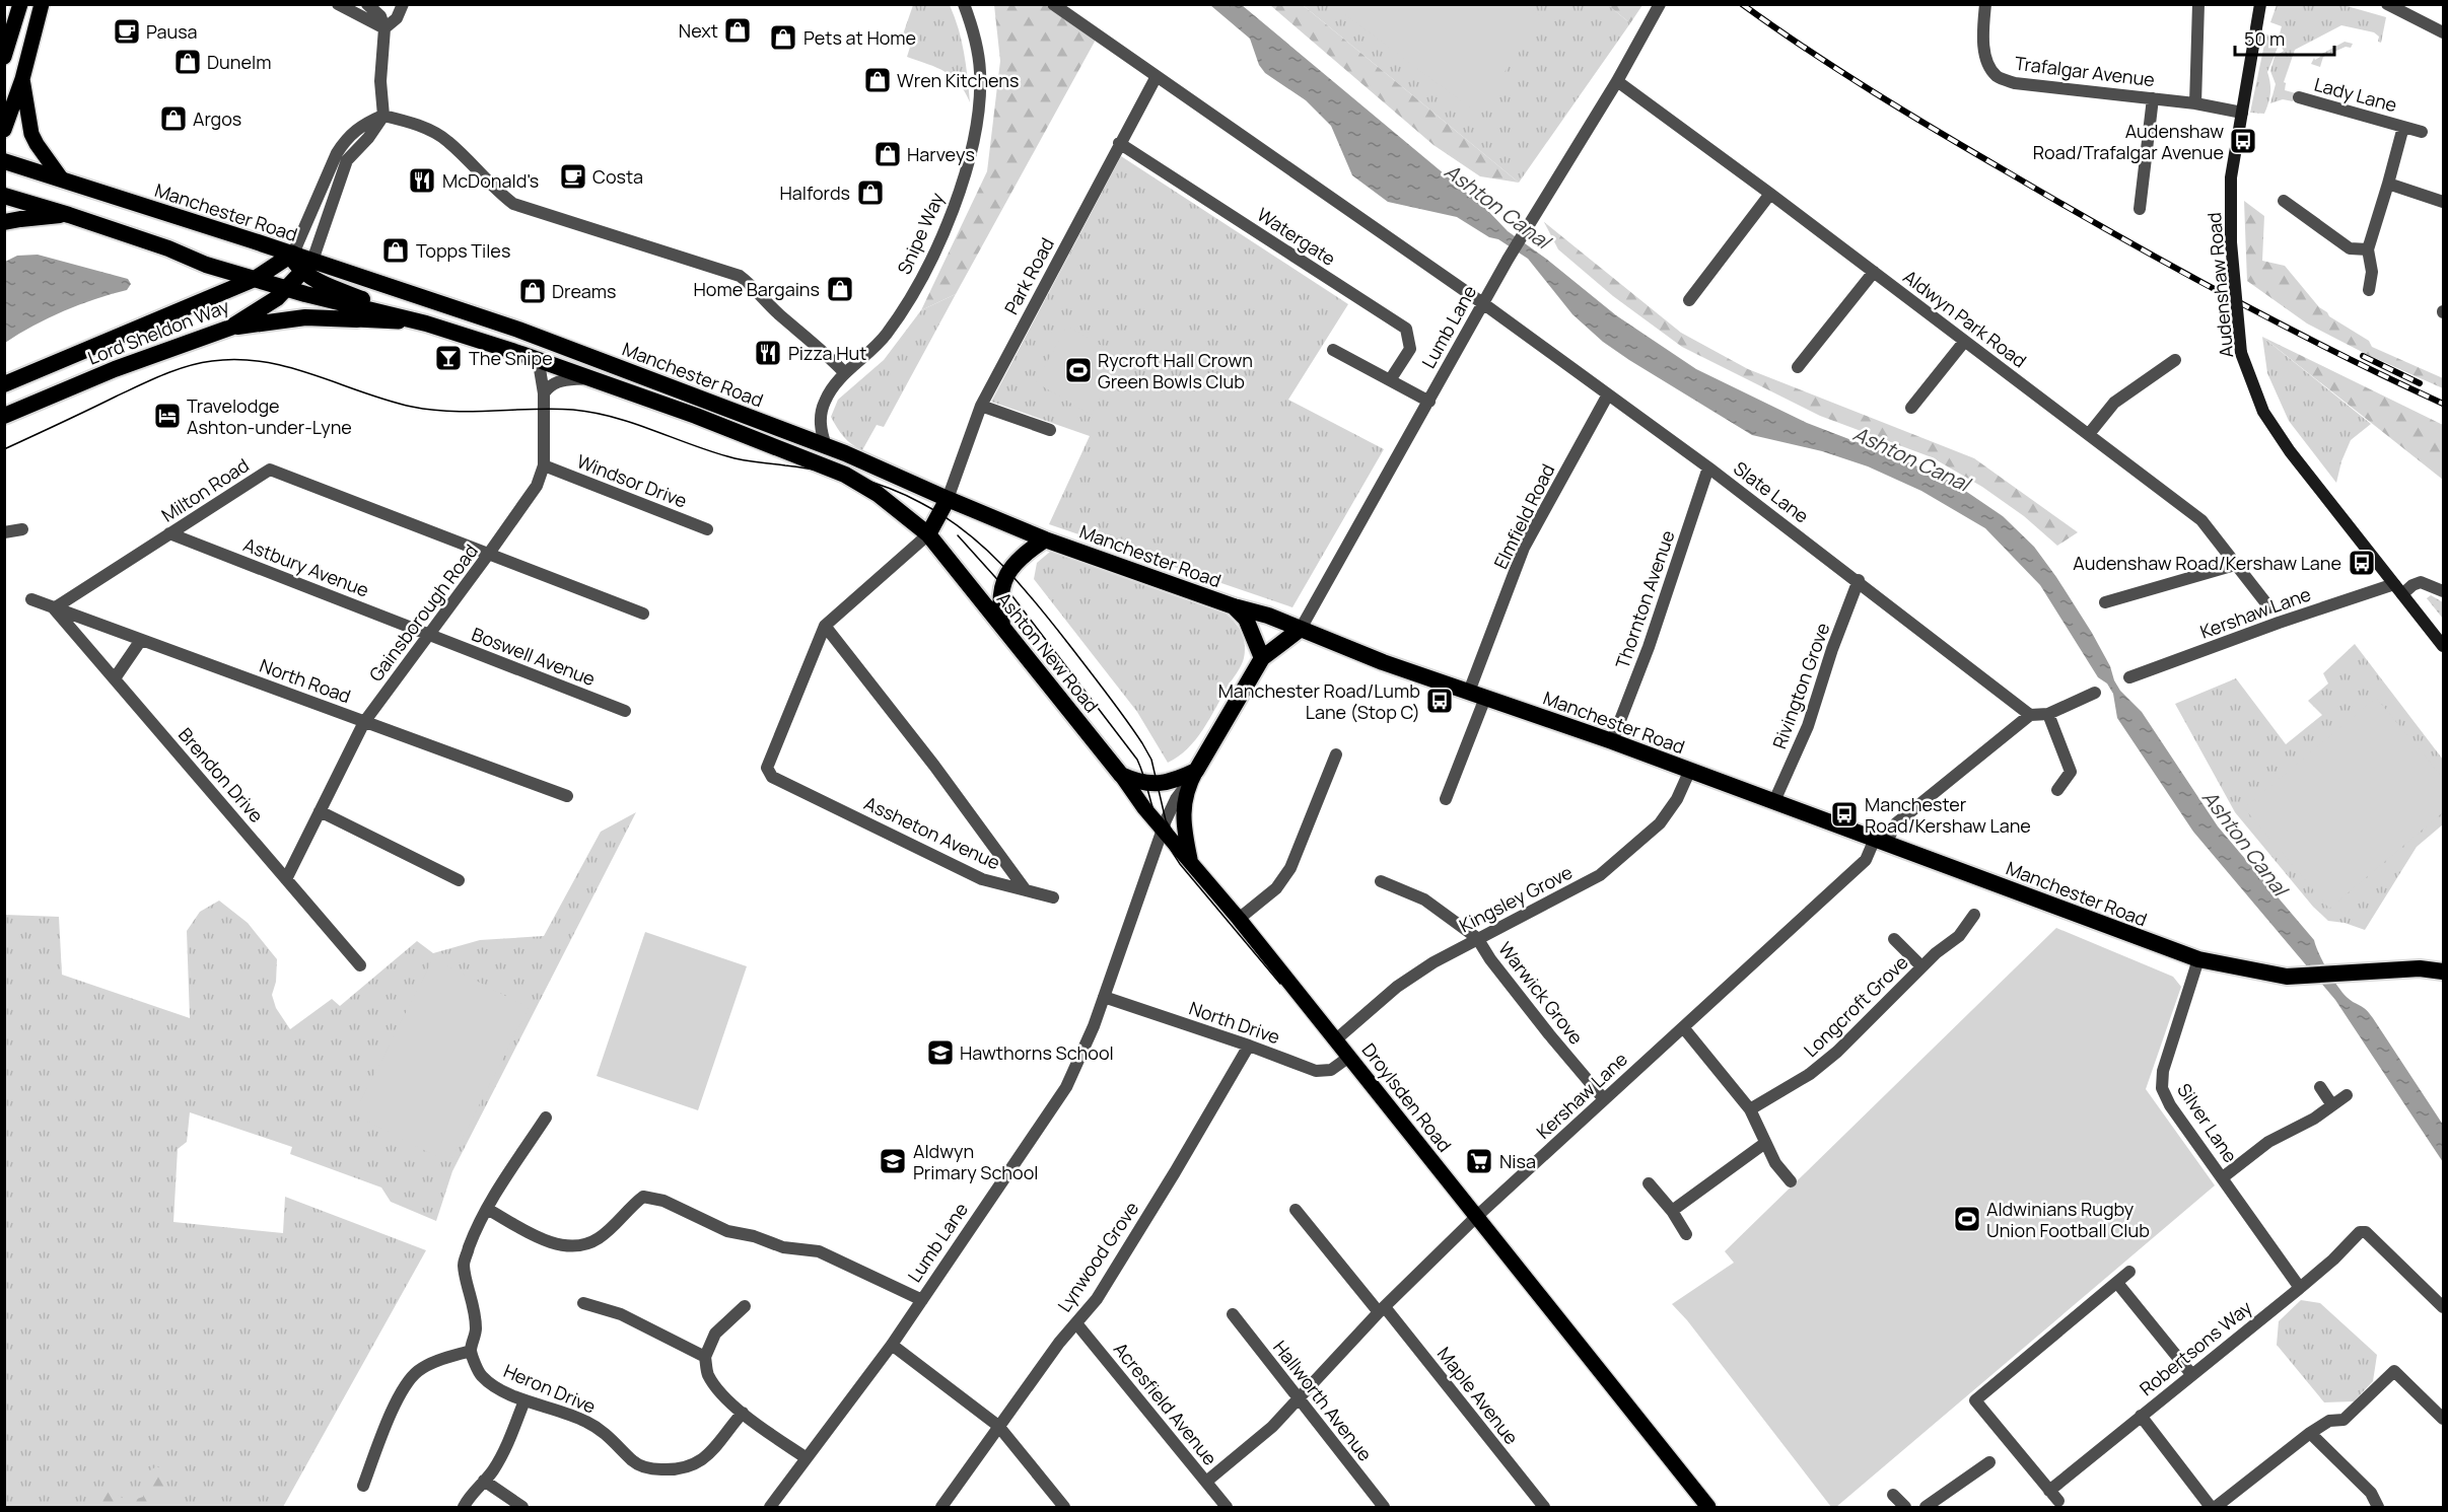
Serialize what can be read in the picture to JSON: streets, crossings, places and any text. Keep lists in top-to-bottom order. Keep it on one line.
{"streets":{"highway":["Manchester Road","Lumb Lane","Lord Sheldon Way","Ashton New Road"],"main road":["Audenshaw Road","Droylsden Road"],"street":["Trafalgar Avenue","Lady Lane","Snipe Way","Watergate","Park Road","Aldwyn Park Road","Windsor Drive","Milton Road","Slate Lane","Elmfield Road","Astbury Avenue","Thornton Avenue","Gainsborough Road","Kershaw Lane","Boswell Avenue","North Road","Rivington Grove","Brendon Drive","Assheton Avenue","Kingsley Grove","Warwick Grove","Longcroft Grove","North Drive","Silver Lane","Lynwood Grove","Robertsons Way","Heron Drive","Maple Avenue","Hallworth Avenue","Acresfield Avenue"]},"crossings":[["Trafalgar Avenue","Audenshaw Road"],["Manchester Road","Snipe Way"],["Manchester Road","Park Road"],["Manchester Road","Lumb Lane"],["Manchester Road","Lord Sheldon Way"],["Manchester Road","Elmfield Road"],["Manchester Road","Thornton Avenue"],["Manchester Road","Gainsborough Road"],["Manchester Road","Kershaw Lane"],["Manchester Road","Ashton New Road"],["Manchester Road","Rivington Grove"],["Manchester Road","Kingsley Grove"],["Manchester Road","Silver Lane"],["Watergate","Park Road"],["Audenshaw Road","Kershaw Lane"],["Aldwyn Park Road","Lumb Lane"],["Lumb Lane","Slate Lane"],["Lumb Lane","Ashton New Road"],["Lumb Lane","North Drive"],["Lumb Lane","Droylsden Road"],["Windsor Drive","Gainsborough Road"],["Milton Road","Astbury Avenue"],["Milton Road","Gainsborough Road"],["Milton Road","North Road"],["Milton Road","Brendon Drive"],["Slate Lane","Elmfield Road"],["Slate Lane","Thornton Avenue"],["Slate Lane","Kershaw Lane"],["Slate Lane","Rivington Grove"],["Astbury Avenue","Gainsborough Road"],["Astbury Avenue","Boswell Avenue"],["Gainsborough Road","Boswell Avenue"],["Gainsborough Road","North Road"],["Gainsborough Road","Brendon Drive"],["Kershaw Lane","Warwick Grove"],["Kershaw Lane","Droylsden Road"],["Kershaw Lane","Maple Avenue"],["Kershaw Lane","Hallworth Avenue"],["Kershaw Lane","Acresfield Avenue"],["Ashton New Road","Assheton Avenue"],["Ashton New Road","Droylsden Road"],["North Road","Brendon Drive"],["Kingsley Grove","Warwick Grove"],["Kingsley Grove","Droylsden Road"],["North Drive","Droylsden Road"],["North Drive","Lynwood Grove"],["Silver Lane","Robertsons Way"],["Lynwood Grove","Acresfield Avenue"]],"water":["Ashton Canal"],"places":{"shop":["Next","Pets at Home","Dunelm","Wren Kitchens","Argos","Harveys","Halfords","Topps Tiles","Home Bargains","Dreams"],"cafe":["Pausa","Costa"],"bus stop":["Audenshaw Road/Trafalgar Avenue","Audenshaw Road/Kershaw Lane","Manchester Road/Lumb Lane (Stop C)","Manchester Road/Kershaw Lane"],"restaurant":["McDonald's","Pizza Hut"],"bar":["The Snipe"],"sports":["Rycroft Hall Crown Green Bowls Club","Aldwinians Rugby Union Football Club"],"hotel":["Travelodge Ashton-under-Lyne"],"school or university":["Hawthorns School","Aldwyn Primary School"],"supermarket":["Nisa"]},"scale_bar":"50 m"}
